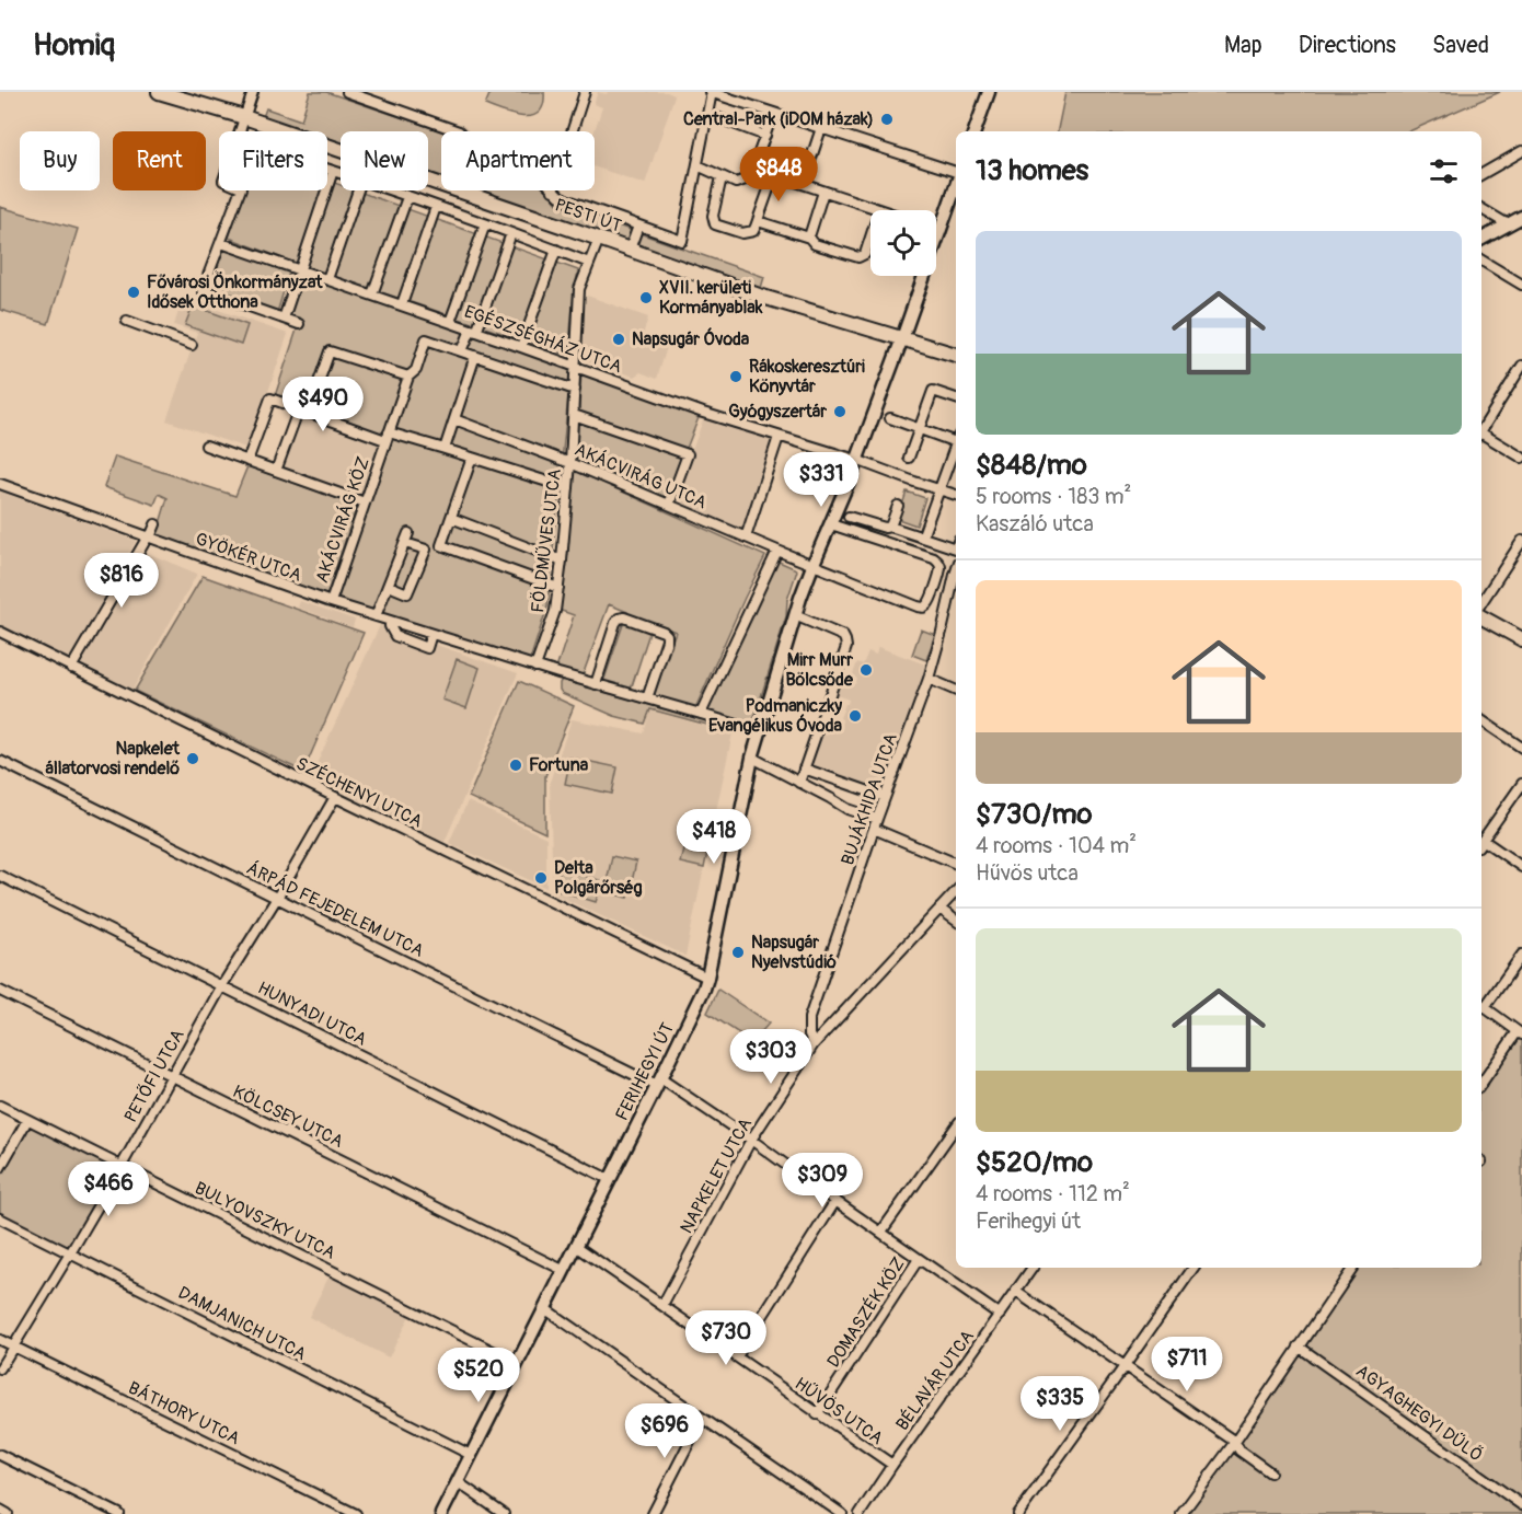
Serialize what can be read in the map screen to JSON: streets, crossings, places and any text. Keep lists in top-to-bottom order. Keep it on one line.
{"streets":{"main road":["PESTI ÚT","FERIHEGYI ÚT"],"street":["EGÉSZSÉGHÁZ UTCA","AKÁCVIRÁG UTCA","AKÁCVIRÁG KÖZ","FÖLDMŰVES UTCA","GYÖKÉR UTCA","SZÉCHENYI UTCA","BUJÁKHIDA UTCA","ÁRPÁD FEJEDELEM UTCA","HUNYADI UTCA","PETŐFI UTCA","KÖLCSEY UTCA","NAPKELET UTCA","BULYOVSZKY UTCA","DOMASZÉK KÖZ","DAMJANICH UTCA","BÉLAVÁR UTCA","HŰVÖS UTCA","BÁTHORY UTCA","AGYAGHEGYI DŰLŐ"]},"crossings":[["PESTI ÚT","FÖLDMŰVES UTCA"],["PESTI ÚT","FERIHEGYI ÚT"],["EGÉSZSÉGHÁZ UTCA","AKÁCVIRÁG KÖZ"],["EGÉSZSÉGHÁZ UTCA","FÖLDMŰVES UTCA"],["EGÉSZSÉGHÁZ UTCA","FERIHEGYI ÚT"],["AKÁCVIRÁG UTCA","FÖLDMŰVES UTCA"],["AKÁCVIRÁG UTCA","FERIHEGYI ÚT"],["AKÁCVIRÁG KÖZ","GYÖKÉR UTCA"],["FÖLDMŰVES UTCA","GYÖKÉR UTCA"],["GYÖKÉR UTCA","FERIHEGYI ÚT"],["SZÉCHENYI UTCA","FERIHEGYI ÚT"],["SZÉCHENYI UTCA","PETŐFI UTCA"],["BUJÁKHIDA UTCA","NAPKELET UTCA"],["ÁRPÁD FEJEDELEM UTCA","FERIHEGYI ÚT"],["ÁRPÁD FEJEDELEM UTCA","PETŐFI UTCA"],["ÁRPÁD FEJEDELEM UTCA","NAPKELET UTCA"],["ÁRPÁD FEJEDELEM UTCA","DOMASZÉK KÖZ"],["ÁRPÁD FEJEDELEM UTCA","BÉLAVÁR UTCA"],["HUNYADI UTCA","FERIHEGYI ÚT"],["HUNYADI UTCA","PETŐFI UTCA"],["FERIHEGYI ÚT","KÖLCSEY UTCA"],["FERIHEGYI ÚT","BULYOVSZKY UTCA"],["FERIHEGYI ÚT","DAMJANICH UTCA"],["FERIHEGYI ÚT","HŰVÖS UTCA"],["PETŐFI UTCA","KÖLCSEY UTCA"],["PETŐFI UTCA","BULYOVSZKY UTCA"],["PETŐFI UTCA","DAMJANICH UTCA"],["PETŐFI UTCA","BÁTHORY UTCA"],["NAPKELET UTCA","HŰVÖS UTCA"],["DOMASZÉK KÖZ","HŰVÖS UTCA"],["BÉLAVÁR UTCA","HŰVÖS UTCA"]],"places":["Central-Park (iDOM házak)","Fővárosi Önkormányzat Idősek Otthona","XVII. kerületi Kormányablak","Napsugár Óvoda","Rákoskeresztúri Könyvtár","Gyógyszertár","Mirr Murr Bölcsőde","Podmaniczky Evangélikus Óvoda","Napkelet állatorvosi rendelő","Fortuna","Delta Polgárőrség","Napsugár Nyelvstúdió"],"page":{"header":"Homiq","nav":["Map","Directions","Saved"],"chip":["Buy","Rent","Filters","New","Apartment"],"heading":"13 homes","price":["$848","$490","$331","$816","$418","$303","$309","$466","$730","$711","$520","$335","$696"],"list":[{"name":"$848/mo","note":"5 rooms · 183 m² · Kaszáló utca"},{"name":"$730/mo","note":"4 rooms · 104 m² · Hűvös utca"},{"name":"$520/mo","note":"4 rooms · 112 m² · Ferihegyi út"}]}}
